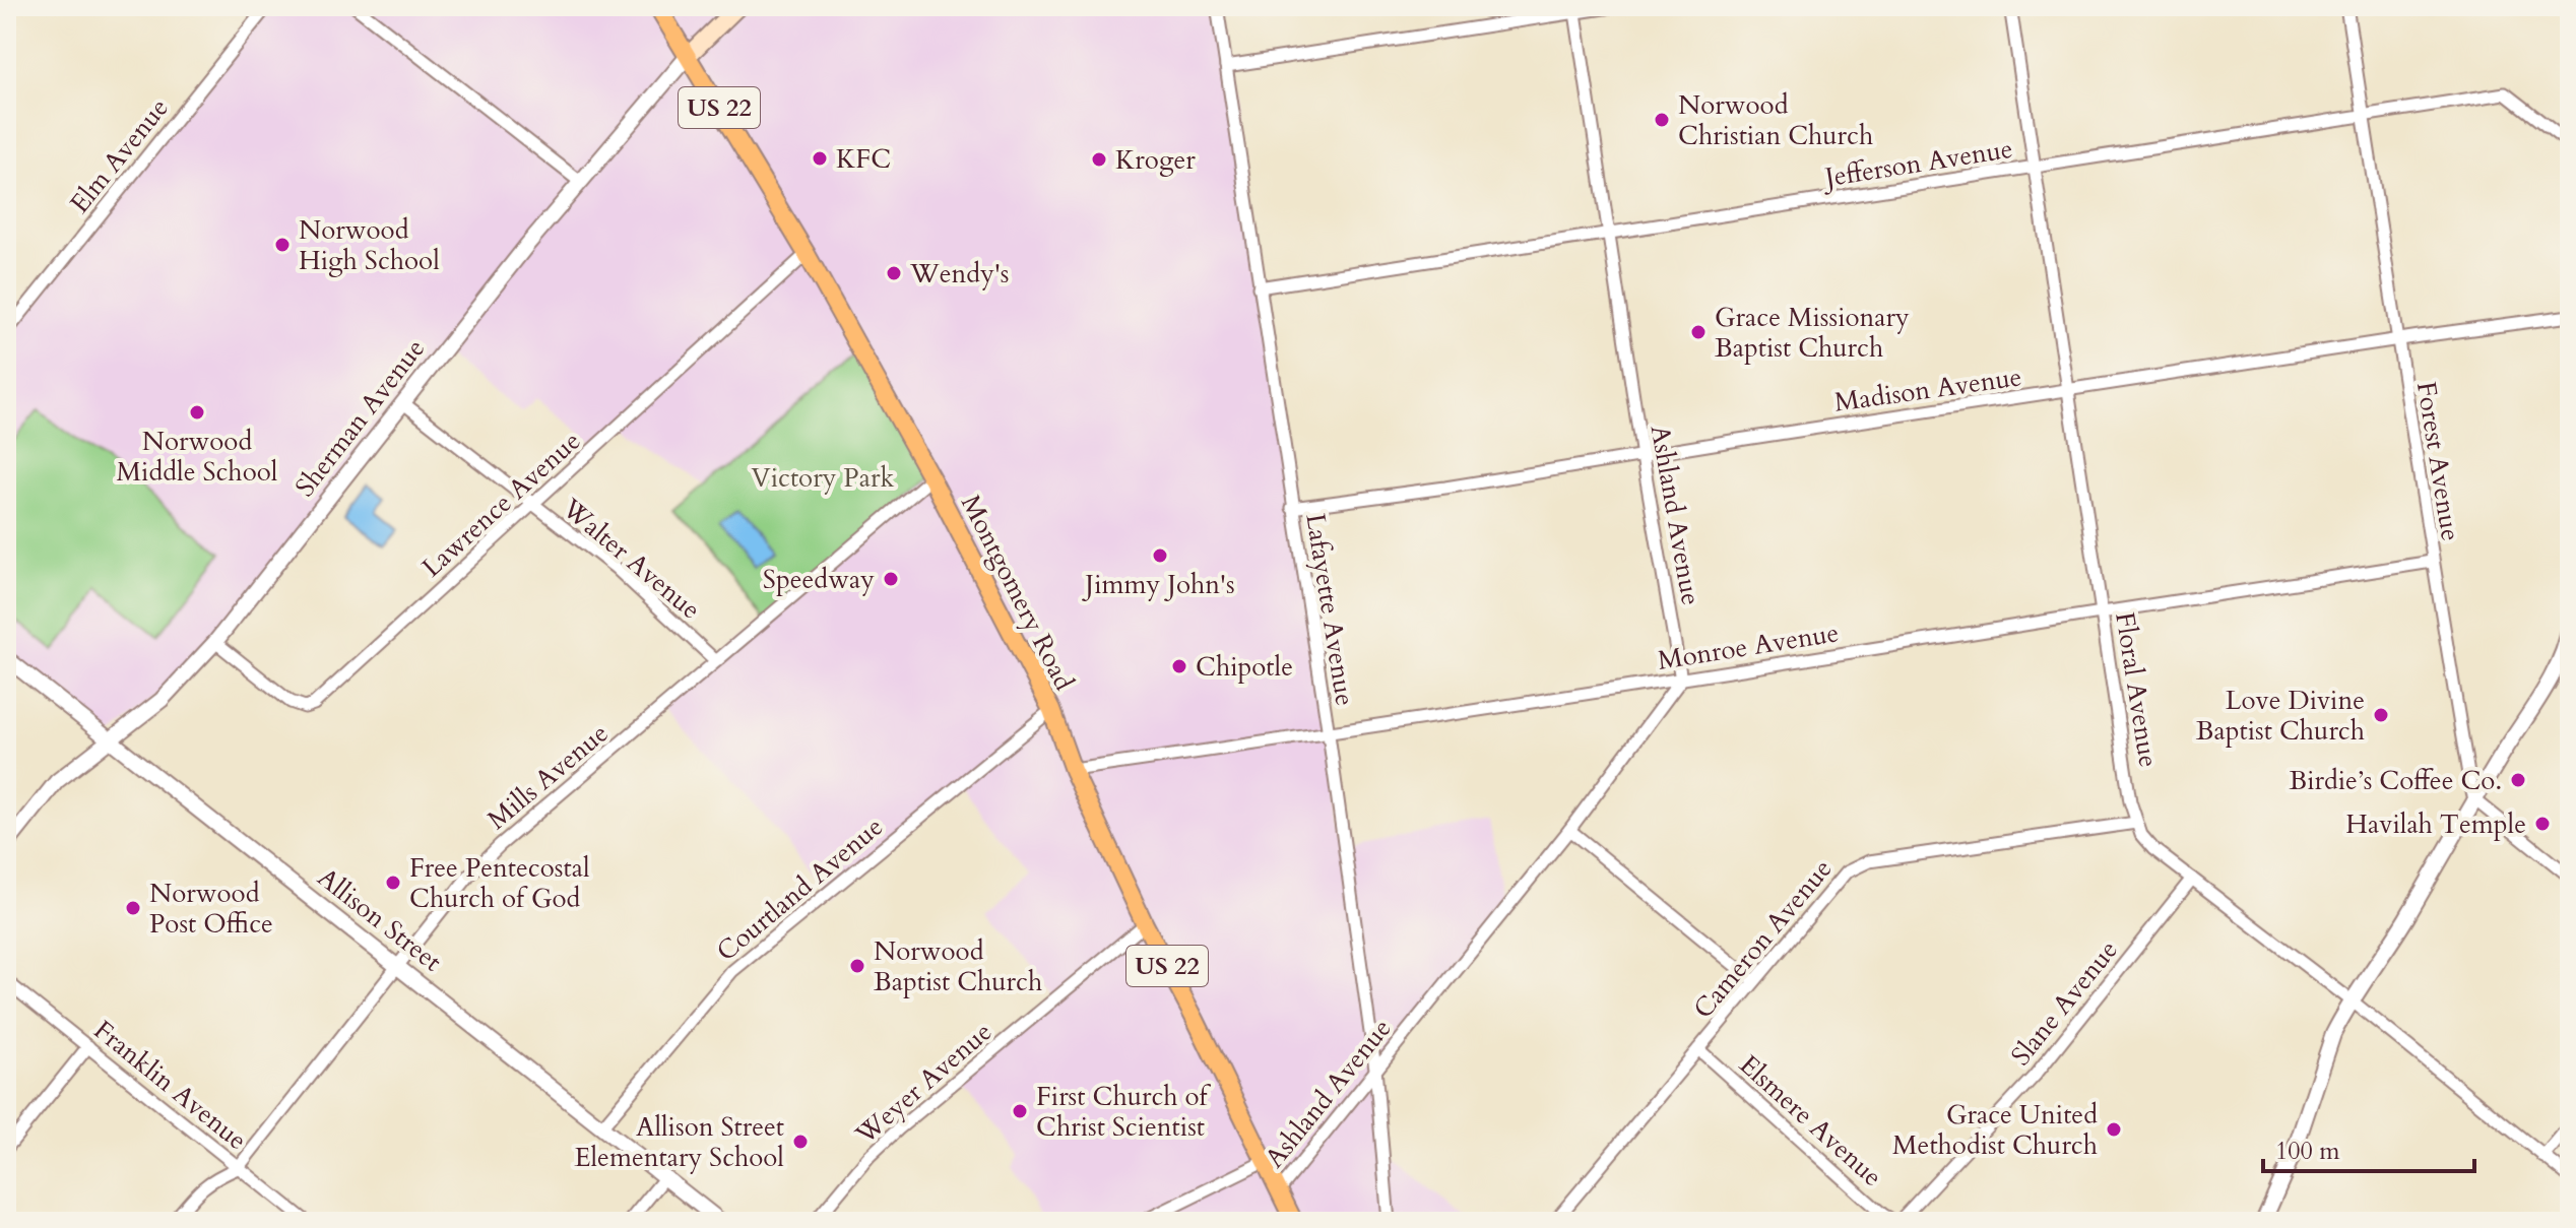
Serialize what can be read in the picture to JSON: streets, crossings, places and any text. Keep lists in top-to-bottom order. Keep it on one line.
{"streets":{"main road":["US 22","Sherman Avenue","Montgomery Road"],"street":["Elm Avenue","Jefferson Avenue","Madison Avenue","Forest Avenue","Lawrence Avenue","Ashland Avenue","Walter Avenue","Lafayette Avenue","Monroe Avenue","Floral Avenue","Mills Avenue","Courtland Avenue","Allison Street","Cameron Avenue","Slane Avenue","Weyer Avenue","Franklin Avenue","Elsmere Avenue"]},"crossings":[["Jefferson Avenue","Forest Avenue"],["Jefferson Avenue","Ashland Avenue"],["Jefferson Avenue","Lafayette Avenue"],["Jefferson Avenue","Floral Avenue"],["Madison Avenue","Forest Avenue"],["Madison Avenue","Ashland Avenue"],["Madison Avenue","Lafayette Avenue"],["Madison Avenue","Floral Avenue"],["Sherman Avenue","Lawrence Avenue"],["Sherman Avenue","Walter Avenue"],["Sherman Avenue","Montgomery Road"],["Sherman Avenue","Allison Street"],["Forest Avenue","Monroe Avenue"],["Lawrence Avenue","Walter Avenue"],["Lawrence Avenue","Montgomery Road"],["Ashland Avenue","Montgomery Road"],["Ashland Avenue","Lafayette Avenue"],["Ashland Avenue","Monroe Avenue"],["Walter Avenue","Mills Avenue"],["Montgomery Road","Monroe Avenue"],["Montgomery Road","Mills Avenue"],["Montgomery Road","Courtland Avenue"],["Montgomery Road","Weyer Avenue"],["Lafayette Avenue","Monroe Avenue"],["Monroe Avenue","Floral Avenue"],["Floral Avenue","Cameron Avenue"],["Floral Avenue","Slane Avenue"],["Mills Avenue","Allison Street"],["Mills Avenue","Franklin Avenue"],["Courtland Avenue","Allison Street"],["Cameron Avenue","Elsmere Avenue"],["Slane Avenue","Elsmere Avenue"]],"parks":["Victory Park"],"places":["Norwood Christian Church","KFC","Kroger","Norwood High School","Wendy's","Grace Missionary Baptist Church","Norwood Middle School","Jimmy John's","Speedway","Chipotle","Love Divine Baptist Church","Birdie’s Coffee Co.","Havilah Temple","Free Pentecostal Church of God","Norwood Post Office","Norwood Baptist Church","First Church of Christ Scientist","Grace United Methodist Church","Allison Street Elementary School"],"scale_bar":"100 m"}
